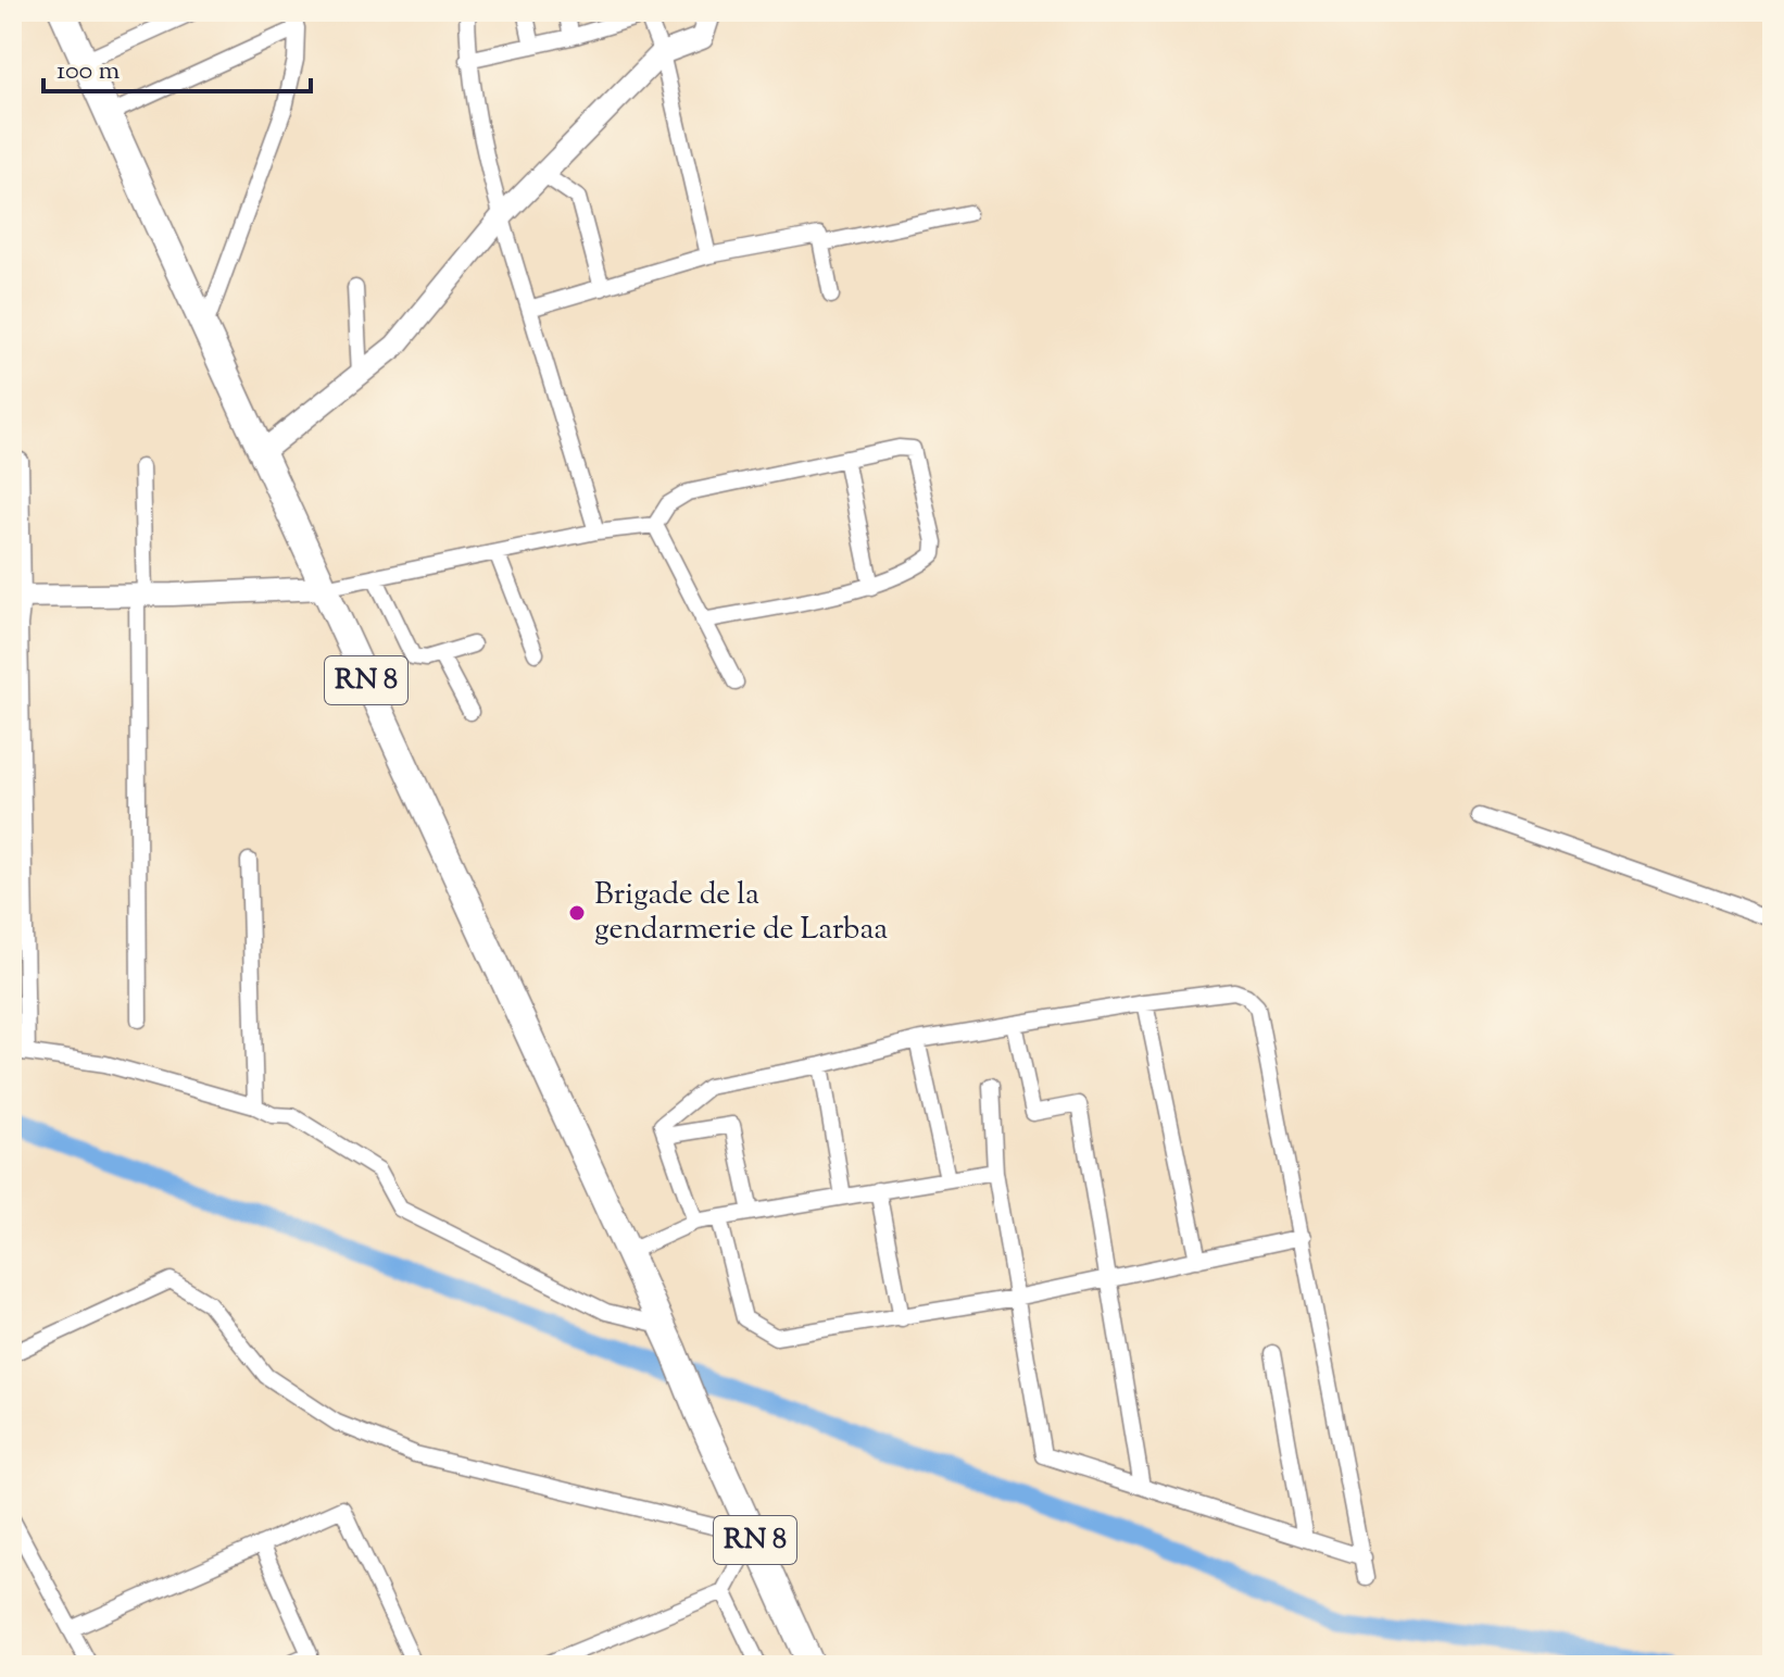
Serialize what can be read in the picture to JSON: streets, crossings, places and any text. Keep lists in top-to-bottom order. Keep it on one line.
{"streets":{"main road":["RN 8"]},"places":["Brigade de la gendarmerie de Larbaa"],"scale_bar":"100 m"}
